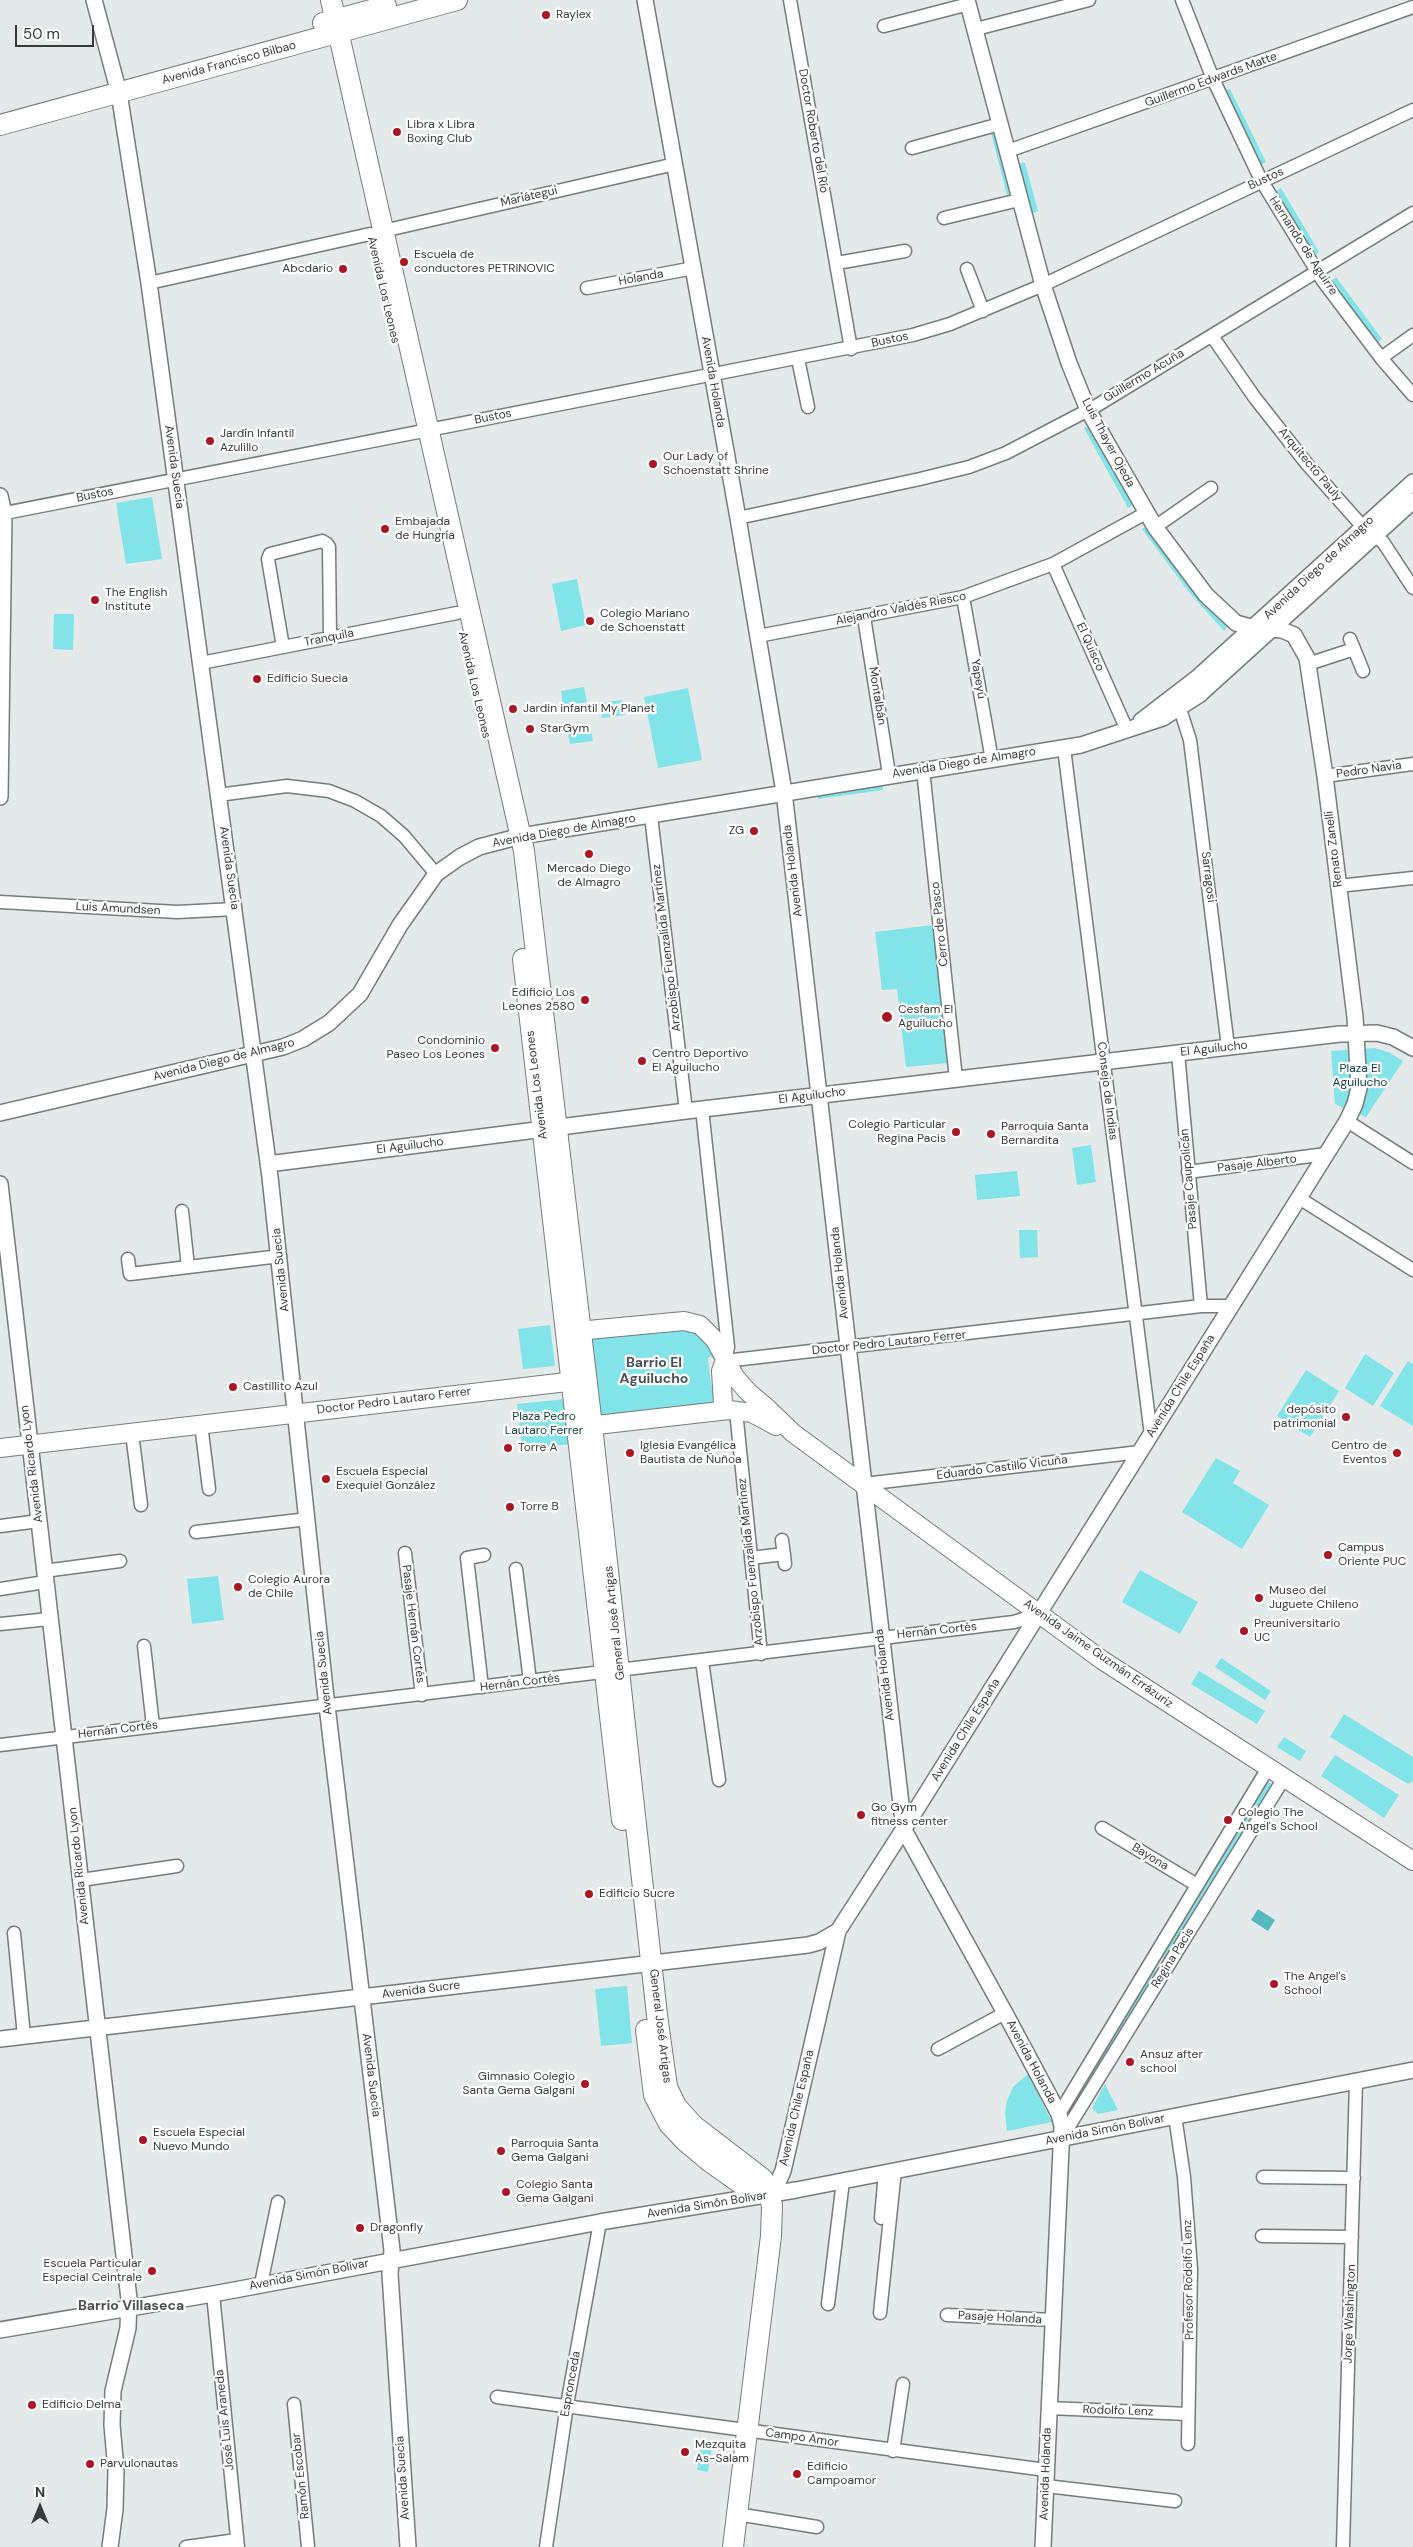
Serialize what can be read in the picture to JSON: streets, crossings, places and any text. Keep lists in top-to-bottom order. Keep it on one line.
{"streets":{"main road":["Avenida Francisco Bilbao","Avenida Los Leones","Doctor Pedro Lautaro Ferrer","General José Artigas","Avenida Jaime Guzmán Errázuriz"],"street":["Guillermo Edwards Matte","Doctor Roberto del Río","Bustos","Mariátegui","Hernando de Aguirre","Holanda","Guillermo Acuña","Avenida Holanda","Luis Thayer Ojeda","Arquitecto Pauly","Avenida Suecia","Avenida Diego de Almagro","Alejandro Valdés Riesco","Tranquila","El Quisco","Yapeyú","Montalbán","Pedro Navia","Renato Zanelli","Sarragosi","Luis Amundsen","Cerro de Pasco","Arzobispo Fuenzalida Martínez","El Aguilucho","Consejo de Indias","Pasaje Alberto","Pasaje Caupolicán","Avenida Chile España","Avenida Ricardo Lyon","Eduardo Castillo Vicuña","Pasaje Hernán Cortés","Hernán Cortés","Bayona","Regina Pacis","Avenida Sucre","Avenida Simón Bolívar","Profesor Rodolfo Lenz","Jorge Washington","Pasaje Holanda","Espronceda","Rodolfo Lenz","José Luis Araneda","Campo Amor","Ramón Escobar"]},"crossings":[["Avenida Francisco Bilbao","Avenida Los Leones"],["Avenida Francisco Bilbao","Avenida Suecia"],["Guillermo Edwards Matte","Hernando de Aguirre"],["Guillermo Edwards Matte","Luis Thayer Ojeda"],["Doctor Roberto del Río","Bustos"],["Bustos","Hernando de Aguirre"],["Bustos","Avenida Los Leones"],["Bustos","Avenida Holanda"],["Bustos","Luis Thayer Ojeda"],["Bustos","Avenida Suecia"],["Mariátegui","Avenida Los Leones"],["Mariátegui","Avenida Holanda"],["Mariátegui","Avenida Suecia"],["Hernando de Aguirre","Guillermo Acuña"],["Holanda","Avenida Holanda"],["Avenida Los Leones","Avenida Diego de Almagro"],["Avenida Los Leones","Tranquila"],["Avenida Los Leones","El Aguilucho"],["Avenida Los Leones","General José Artigas"],["Guillermo Acuña","Avenida Holanda"],["Guillermo Acuña","Luis Thayer Ojeda"],["Guillermo Acuña","Arquitecto Pauly"],["Avenida Holanda","Avenida Diego de Almagro"],["Avenida Holanda","Alejandro Valdés Riesco"],["Avenida Holanda","El Aguilucho"],["Avenida Holanda","Doctor Pedro Lautaro Ferrer"],["Avenida Holanda","Avenida Chile España"],["Avenida Holanda","Eduardo Castillo Vicuña"],["Avenida Holanda","Hernán Cortés"],["Avenida Holanda","Avenida Jaime Guzmán Errázuriz"],["Avenida Holanda","Regina Pacis"],["Avenida Holanda","Avenida Simón Bolívar"],["Avenida Holanda","Pasaje Holanda"],["Avenida Holanda","Rodolfo Lenz"],["Avenida Holanda","Campo Amor"],["Luis Thayer Ojeda","Avenida Diego de Almagro"],["Luis Thayer Ojeda","Alejandro Valdés Riesco"],["Arquitecto Pauly","Avenida Diego de Almagro"],["Avenida Suecia","Avenida Diego de Almagro"],["Avenida Suecia","Tranquila"],["Avenida Suecia","Luis Amundsen"],["Avenida Suecia","El Aguilucho"],["Avenida Suecia","Doctor Pedro Lautaro Ferrer"],["Avenida Suecia","Hernán Cortés"],["Avenida Suecia","Avenida Sucre"],["Avenida Suecia","Avenida Simón Bolívar"],["Avenida Diego de Almagro","El Quisco"],["Avenida Diego de Almagro","Yapeyú"],["Avenida Diego de Almagro","Montalbán"],["Avenida Diego de Almagro","Sarragosi"],["Avenida Diego de Almagro","Cerro de Pasco"],["Avenida Diego de Almagro","Arzobispo Fuenzalida Martínez"],["Avenida Diego de Almagro","Consejo de Indias"],["Alejandro Valdés Riesco","El Quisco"],["Alejandro Valdés Riesco","Yapeyú"],["Alejandro Valdés Riesco","Montalbán"],["Pedro Navia","Renato Zanelli"],["Renato Zanelli","El Aguilucho"],["Renato Zanelli","Avenida Chile España"],["Sarragosi","El Aguilucho"],["Cerro de Pasco","El Aguilucho"],["Arzobispo Fuenzalida Martínez","El Aguilucho"],["Arzobispo Fuenzalida Martínez","Hernán Cortés"],["Arzobispo Fuenzalida Martínez","Avenida Jaime Guzmán Errázuriz"],["El Aguilucho","Consejo de Indias"],["El Aguilucho","Pasaje Caupolicán"],["El Aguilucho","Avenida Chile España"],["Consejo de Indias","Doctor Pedro Lautaro Ferrer"],["Consejo de Indias","Avenida Chile España"],["Pasaje Alberto","Pasaje Caupolicán"],["Pasaje Alberto","Avenida Chile España"],["Pasaje Caupolicán","Doctor Pedro Lautaro Ferrer"],["Doctor Pedro Lautaro Ferrer","Avenida Chile España"],["Doctor Pedro Lautaro Ferrer","Avenida Ricardo Lyon"],["Doctor Pedro Lautaro Ferrer","General José Artigas"],["Doctor Pedro Lautaro Ferrer","Avenida Jaime Guzmán Errázuriz"],["Avenida Chile España","Eduardo Castillo Vicuña"],["Avenida Chile España","General José Artigas"],["Avenida Chile España","Hernán Cortés"],["Avenida Chile España","Avenida Jaime Guzmán Errázuriz"],["Avenida Chile España","Avenida Sucre"],["Avenida Chile España","Avenida Simón Bolívar"],["Avenida Ricardo Lyon","Hernán Cortés"],["Avenida Ricardo Lyon","Avenida Sucre"],["Avenida Ricardo Lyon","Avenida Simón Bolívar"],["Eduardo Castillo Vicuña","Avenida Jaime Guzmán Errázuriz"],["General José Artigas","Hernán Cortés"],["General José Artigas","Avenida Sucre"],["General José Artigas","Avenida Simón Bolívar"],["Pasaje Hernán Cortés","Hernán Cortés"],["Hernán Cortés","Avenida Jaime Guzmán Errázuriz"],["Avenida Jaime Guzmán Errázuriz","Regina Pacis"],["Bayona","Regina Pacis"],["Regina Pacis","Avenida Simón Bolívar"],["Avenida Simón Bolívar","Profesor Rodolfo Lenz"],["Avenida Simón Bolívar","Jorge Washington"],["Avenida Simón Bolívar","Espronceda"],["Avenida Simón Bolívar","José Luis Araneda"],["Profesor Rodolfo Lenz","Rodolfo Lenz"],["Espronceda","Campo Amor"]],"districts":["Barrio El Aguilucho","Barrio Villaseca"],"parks":["Plaza El Aguilucho","Plaza Pedro Lautaro Ferrer"],"places":["Raylex","Libra x Libra Boxing Club","Escuela de conductores PETRINOVIC","Abcdario","Jardín Infantil Azulillo","Our Lady of Schoenstatt Shrine","Embajada de Hungría","The English Institute","Colegio Mariano de Schoenstatt","Edificio Suecia","Jardin infantil My Planet","StarGym","ZG","Mercado Diego de Almagro","Edificio Los Leones 2580","Cesfam El Aguilucho","Condominio Paseo Los Leones","Centro Deportivo El Aguilucho","Colegio Particular Regina Pacis","Parroquia Santa Bernardita","Castillito Azul","depósito patrimonial","Torre A","Iglesia Evangélica Bautista de Ñuñoa","Centro de Eventos","Escuela Especial Exequiel González","Torre B","Campus Oriente PUC","Colegio Aurora de Chile","Museo del Juguete Chileno","Preuniversitario UC","Go Gym fitness center","Colegio The Angel's School","Edificio Sucre","The Angel's School","Ansuz after school","Gimnasio Colegio Santa Gema Galgani","Escuela Especial Nuevo Mundo","Parroquia Santa Gema Galgani","Colegio Santa Gema Galgani","Dragonfly","Escuela Particular Especial Ceintrale","Edificio Delma","Mezquita As-Salam","Parvulonautas","Edificio Campoamor"],"scale_bar":"50 m","north":"top"}
